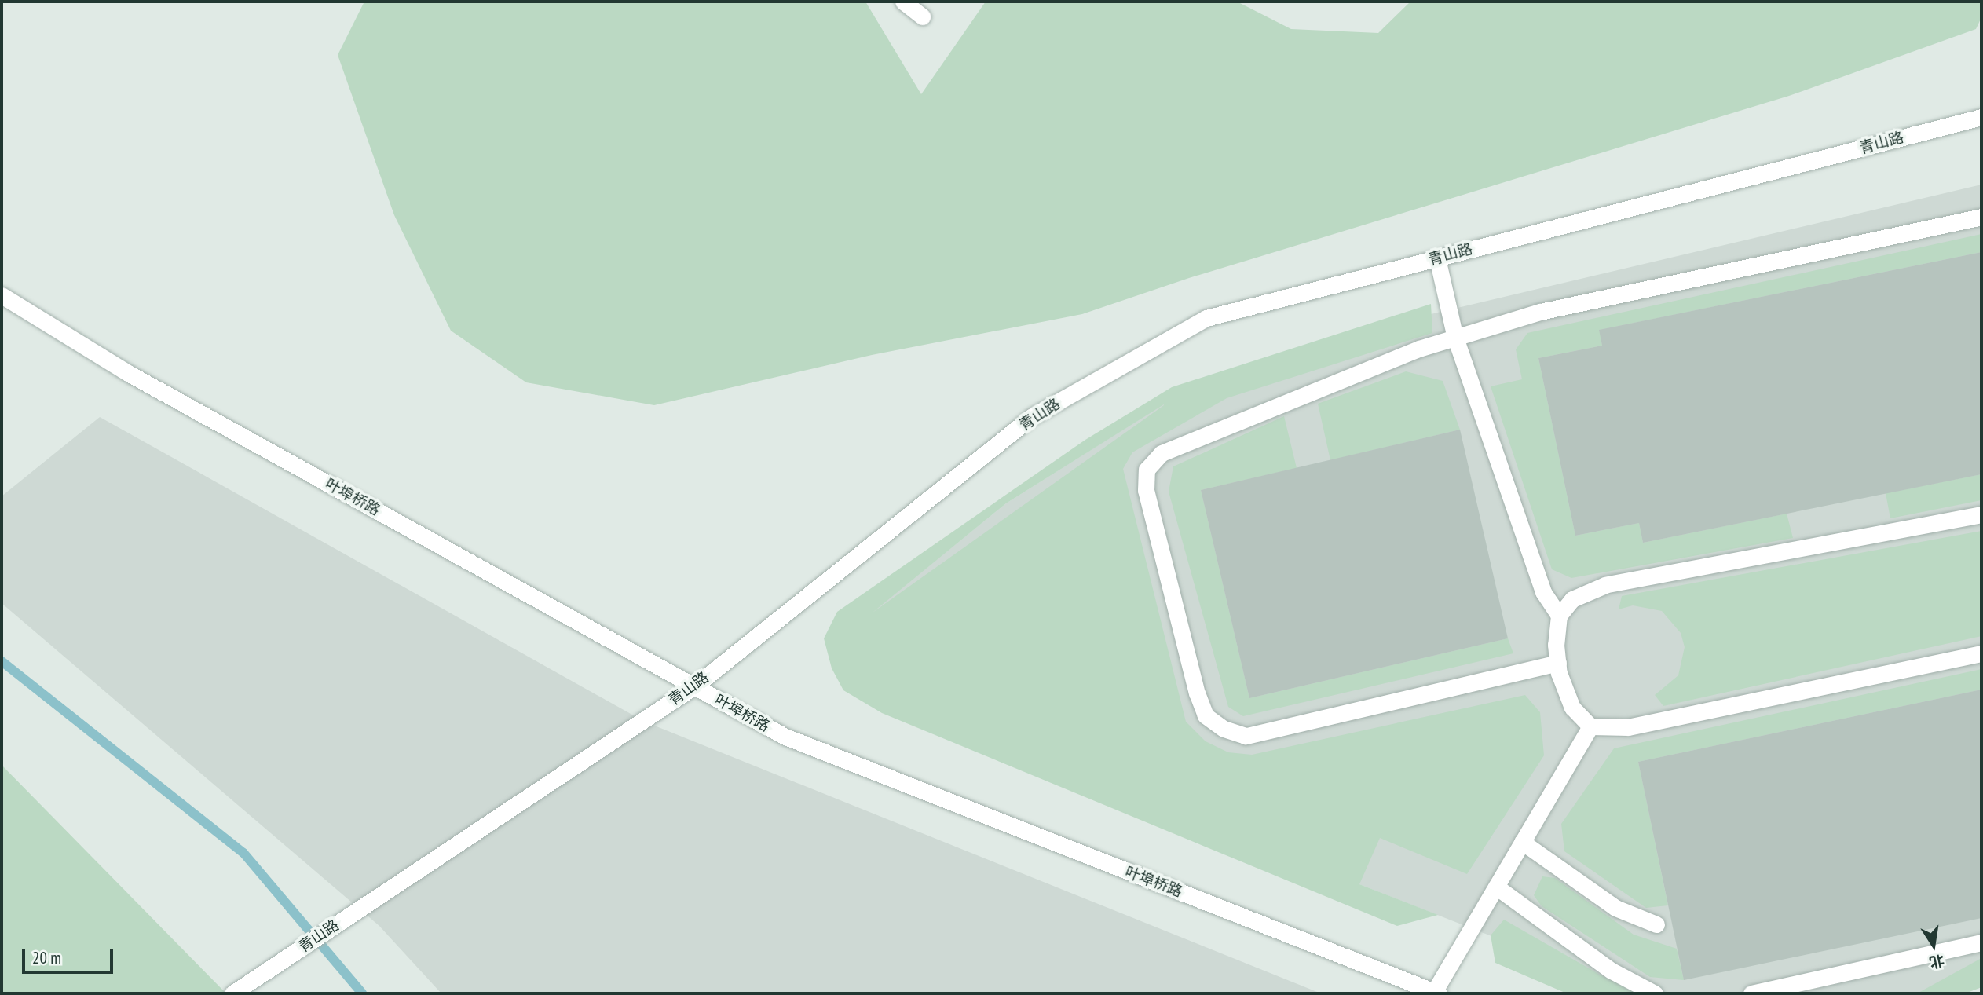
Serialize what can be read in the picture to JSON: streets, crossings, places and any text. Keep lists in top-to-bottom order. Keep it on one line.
{"streets":{"street":["青山路","叶埠桥路"]},"crossings":[["青山路","叶埠桥路"]],"scale_bar":"20 m","north":"bottom"}
